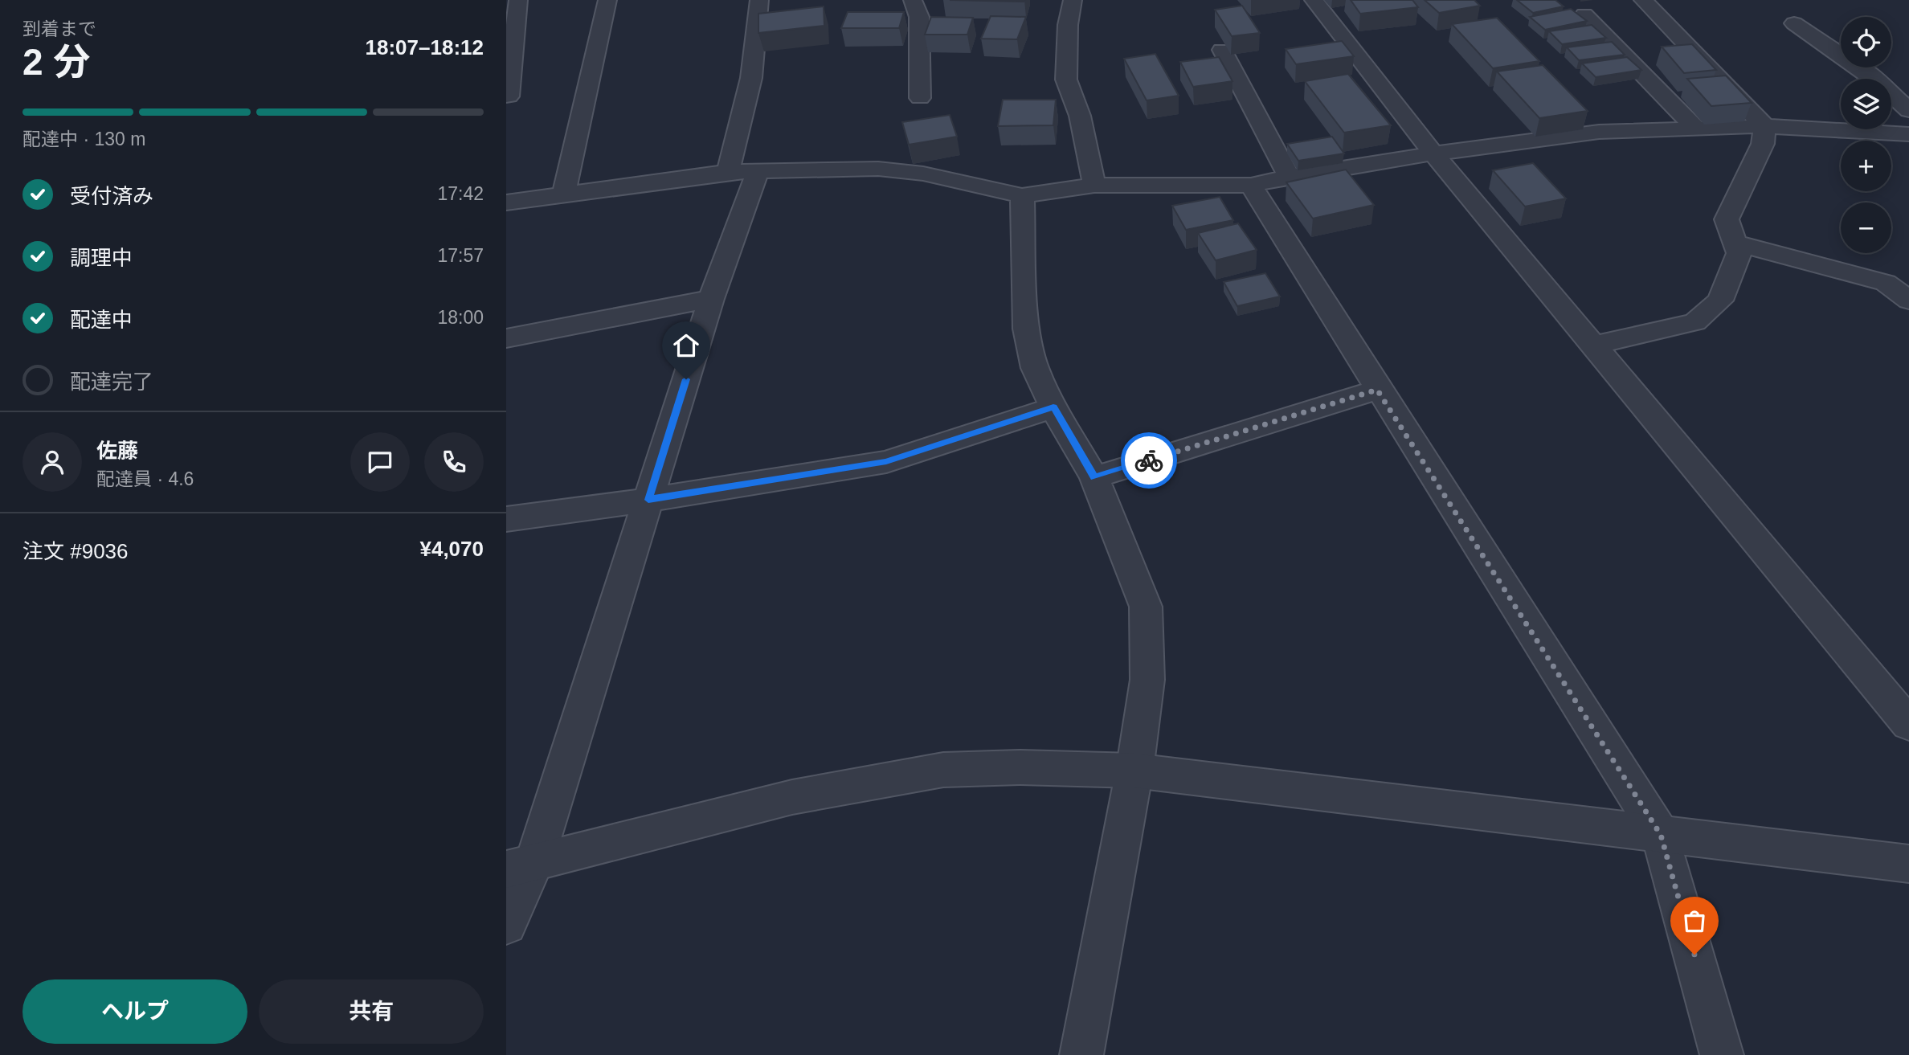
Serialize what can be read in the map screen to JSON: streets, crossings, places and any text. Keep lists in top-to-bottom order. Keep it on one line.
{"page":{"heading":["2 分","到着まで","18:07–18:12"],"panel":["佐藤","配達員 · 4.6","注文 #9036","¥4,070"],"map_buttons":["+","−"],"bar":"配達中 · 130 m","list":[["受付済み","17:42"],["調理中","17:57"],["配達中","18:00"],"配達完了"],"buttons":["ヘルプ","共有"]}}
